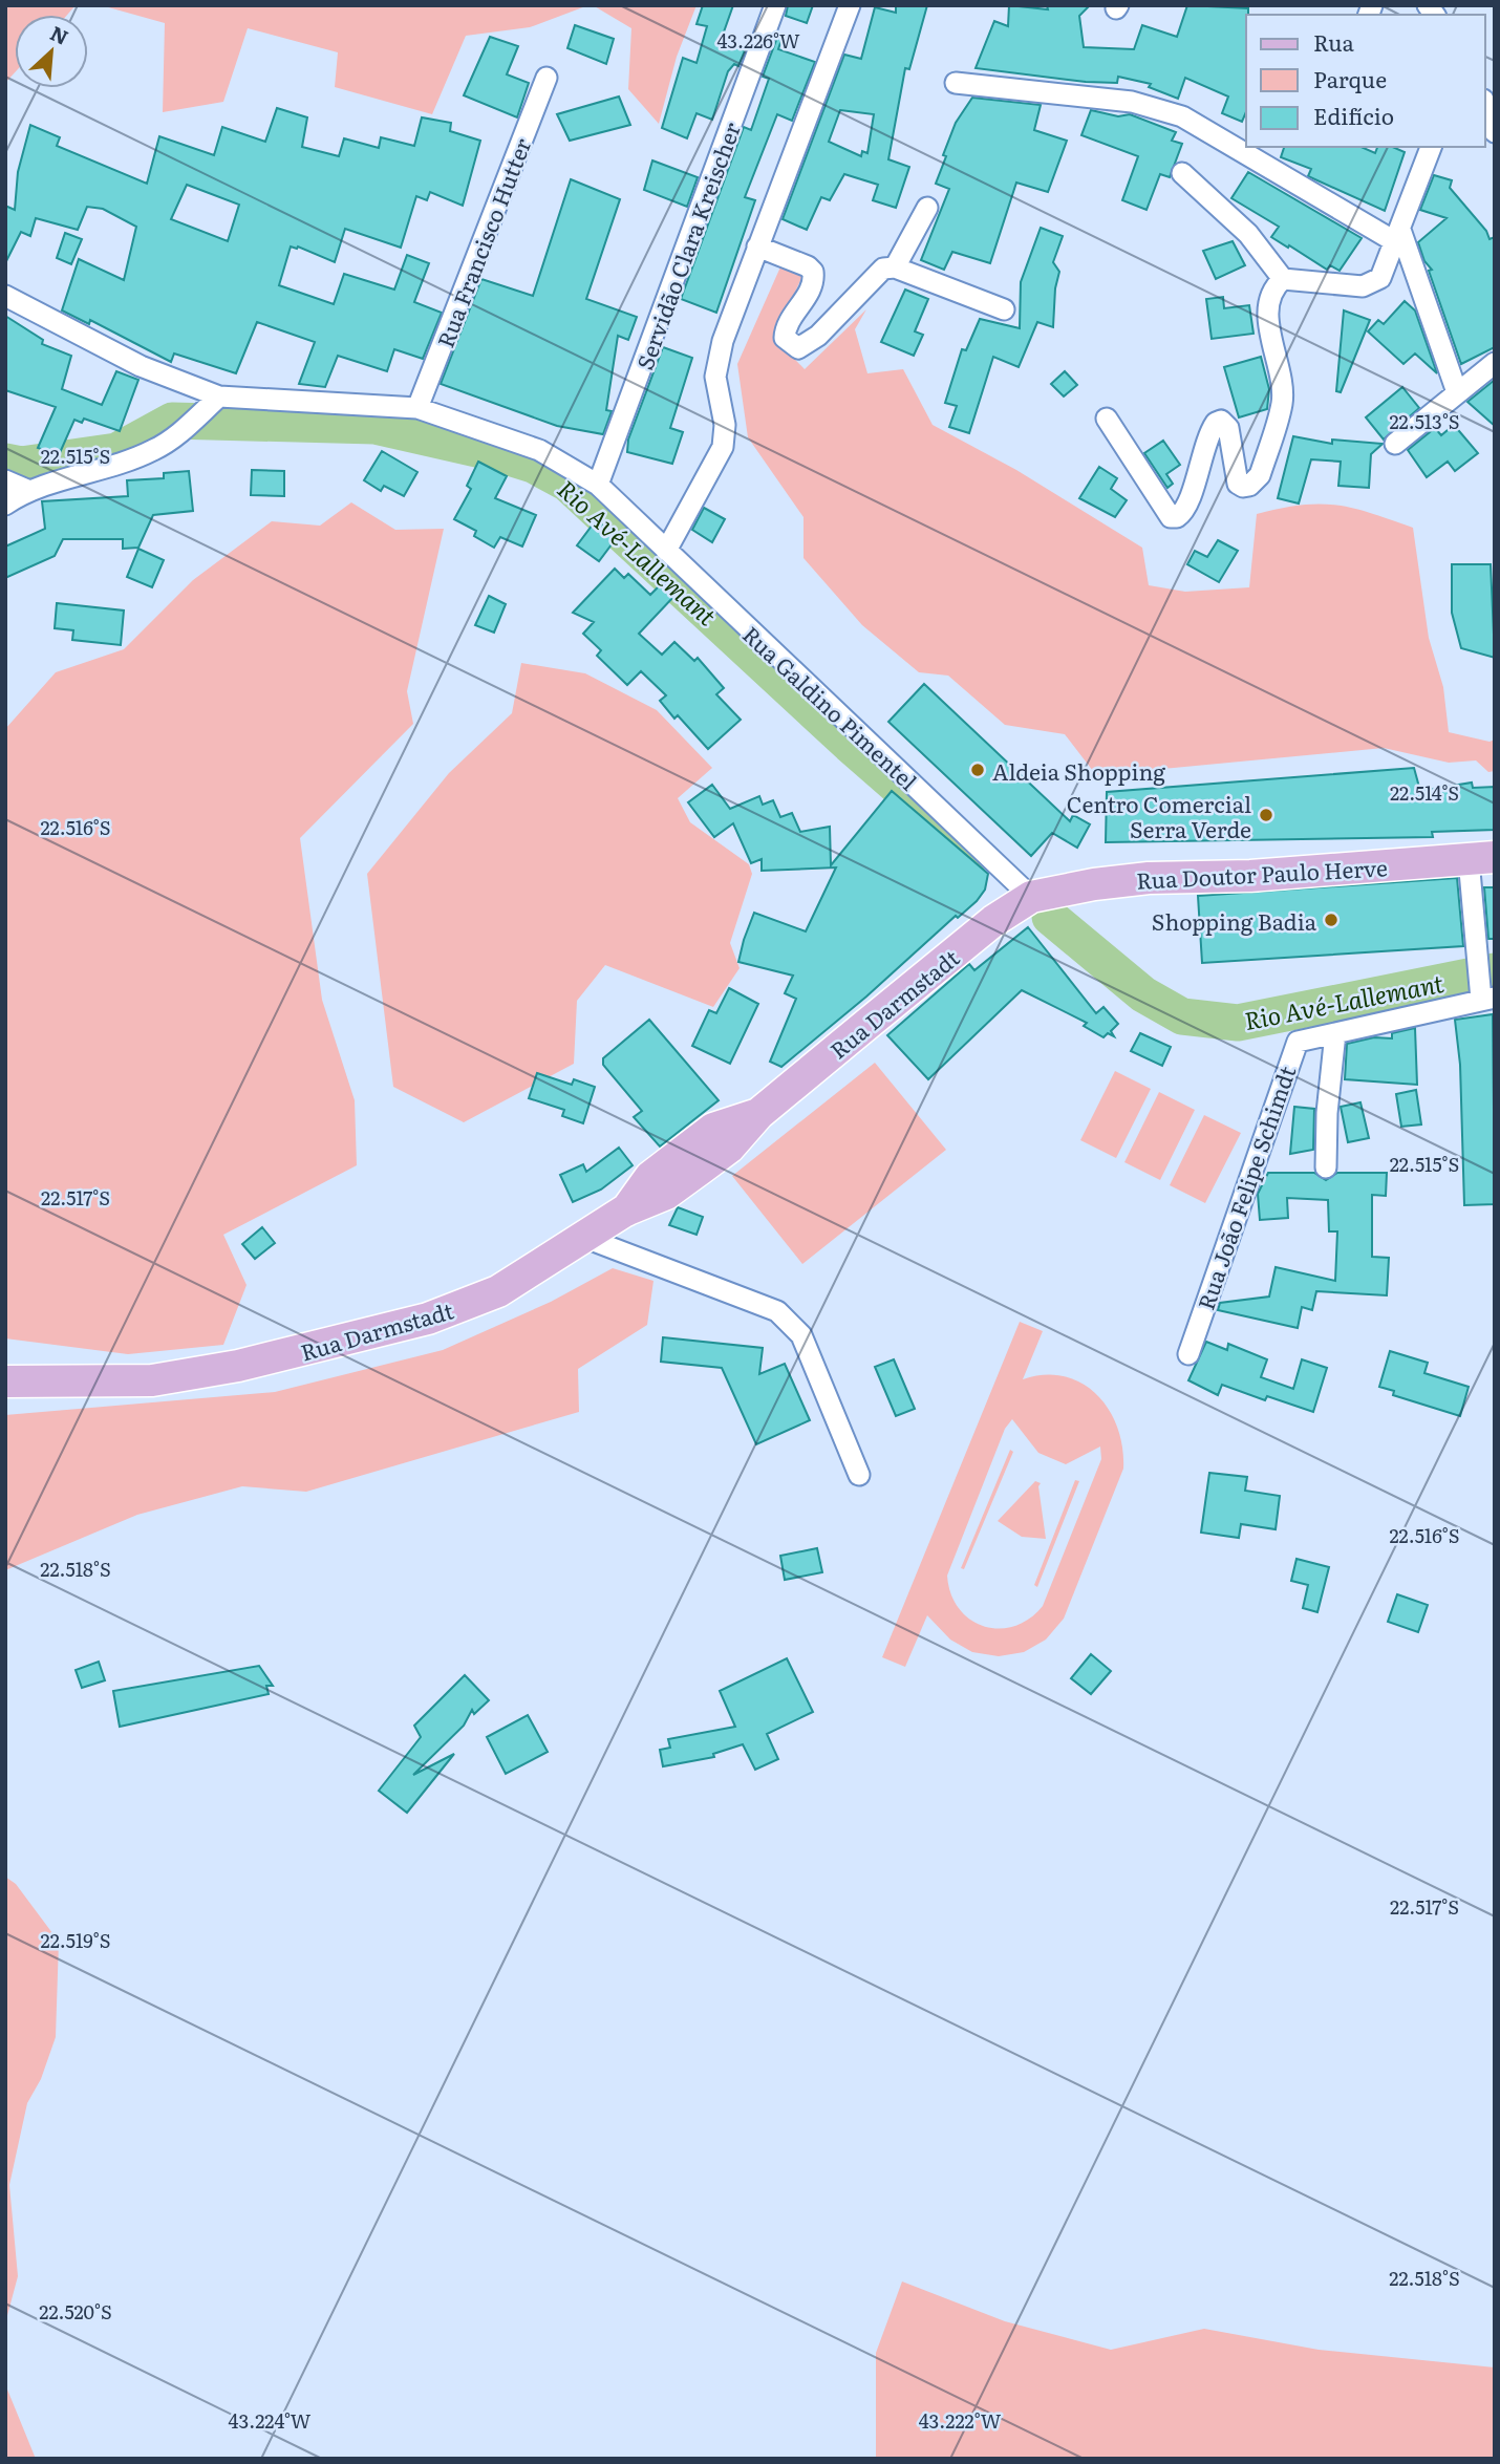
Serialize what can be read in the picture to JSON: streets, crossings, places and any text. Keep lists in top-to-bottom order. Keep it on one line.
{"streets":{"main road":["Rua Doutor Paulo Herve","Rua Darmstadt"],"street":["Rua Francisco Hutter","Servidão Clara Kreischer","Rua Galdino Pimentel","Rua João Felipe Schimdt"]},"crossings":[["Rua Francisco Hutter","Rua Galdino Pimentel"],["Servidão Clara Kreischer","Rua Galdino Pimentel"],["Rua Galdino Pimentel","Rua Doutor Paulo Herve"],["Rua Galdino Pimentel","Rua Darmstadt"],["Rua Doutor Paulo Herve","Rua Darmstadt"],["Rua Doutor Paulo Herve","Rua João Felipe Schimdt"]],"water":["Rio Avé‐Lallemant"],"places":["Aldeia Shopping","Centro Comercial Serra Verde","Shopping Badia"],"legend":["Rua","Parque","Edifício"],"north":"top right","coordinates":["43.226°W","22.513°S","22.515°S","22.514°S","22.516°S","22.517°S","22.518°S","22.519°S","22.520°S","43.224°W","43.222°W"]}
